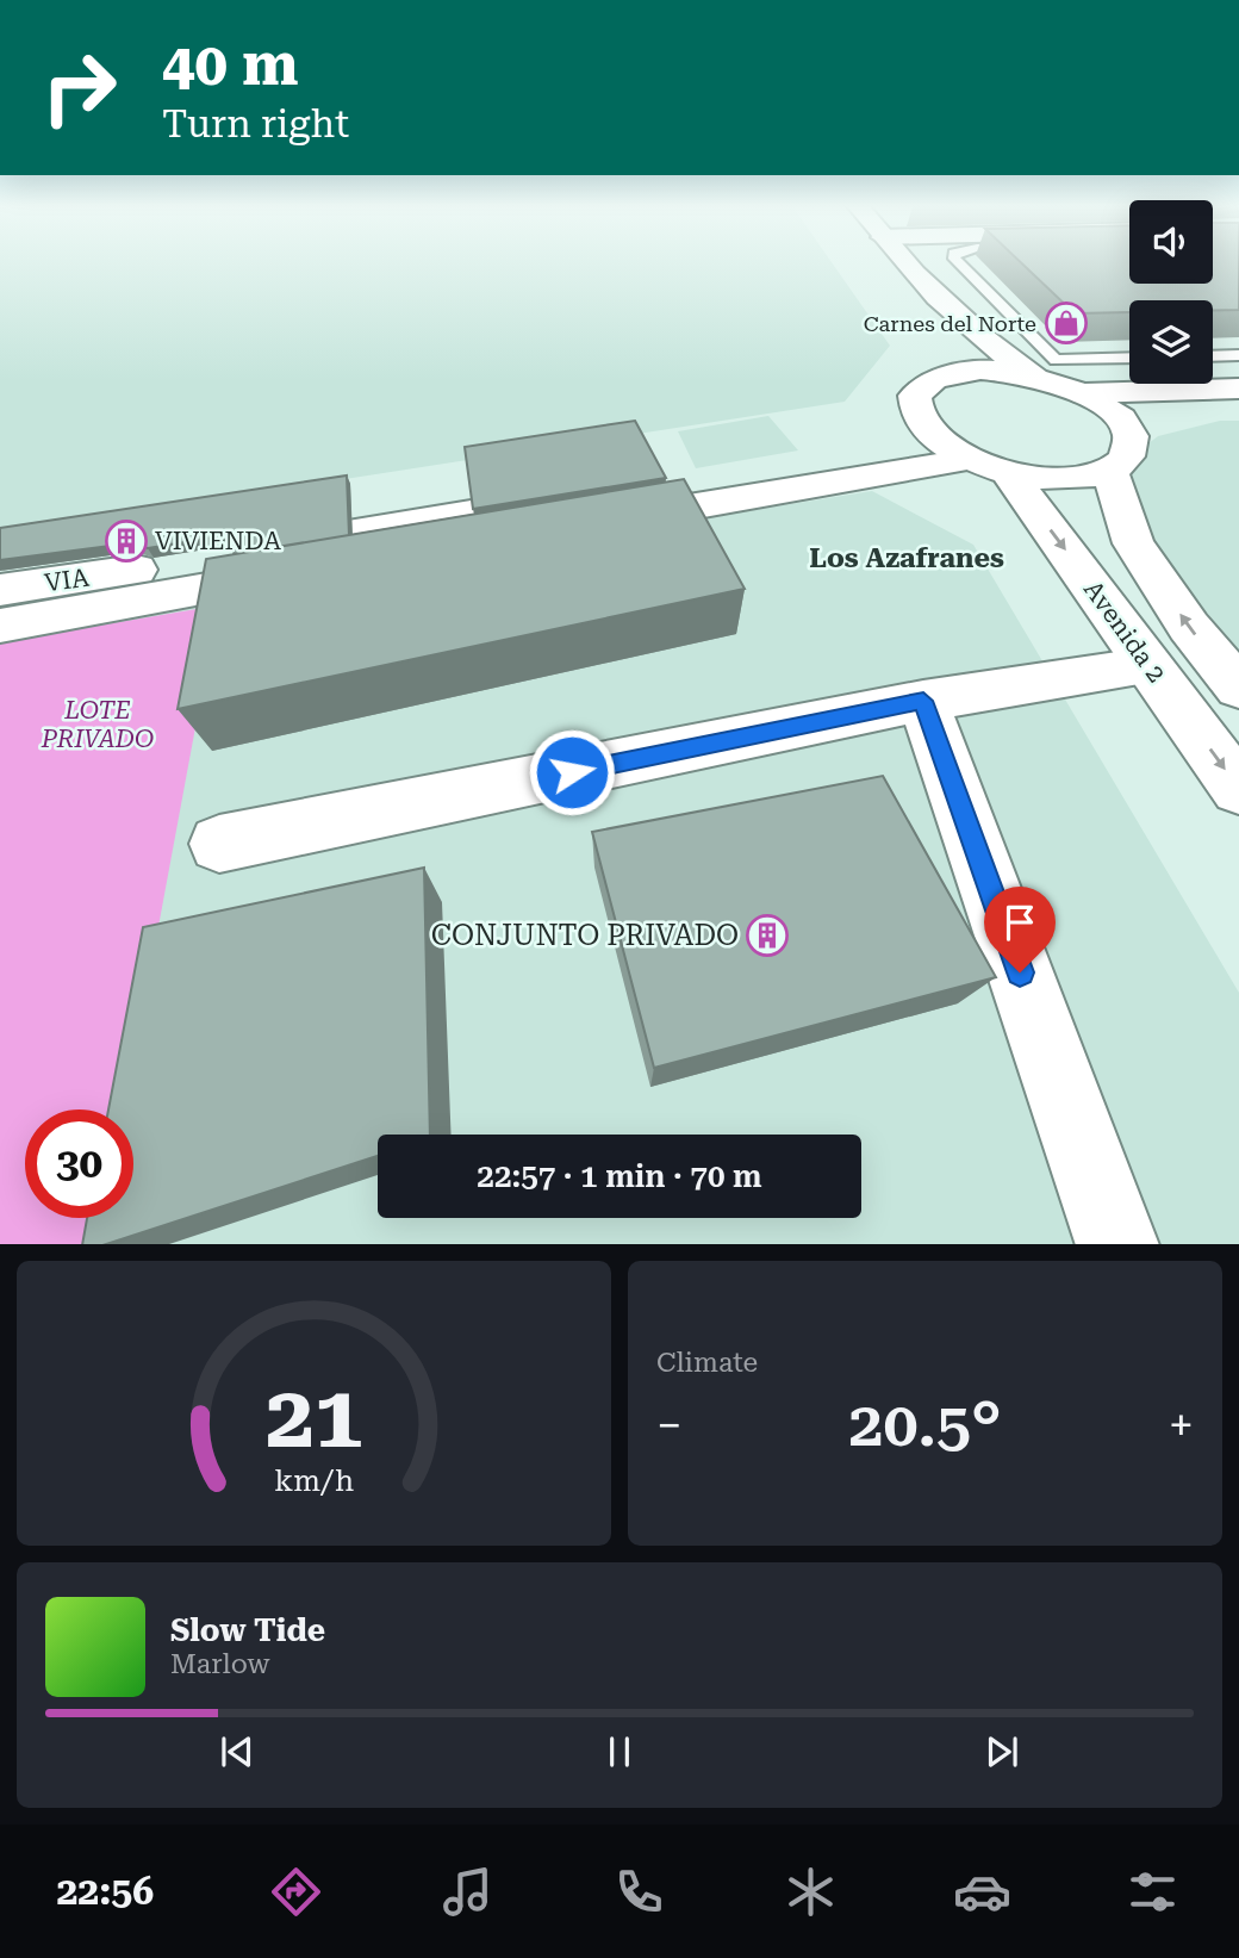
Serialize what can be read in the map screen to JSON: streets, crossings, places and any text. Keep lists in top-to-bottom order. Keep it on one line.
{"streets":{"street":["VIA","Avenida 2"]},"districts":["Los Azafranes"],"parks":["LOTE PRIVADO"],"places":{"shop":["Carnes del Norte"],"building":["VIVIENDA","CONJUNTO PRIVADO"]},"page":{"turn":["40 m","Turn right"],"limit":"30","trip":"22:57 · 1 min · 70 m","tile":"Climate","heat":["−","20.5°","+"],"song":["Slow Tide","Marlow"],"tabs":"22:56","gauge":["21","km/h"]}}
